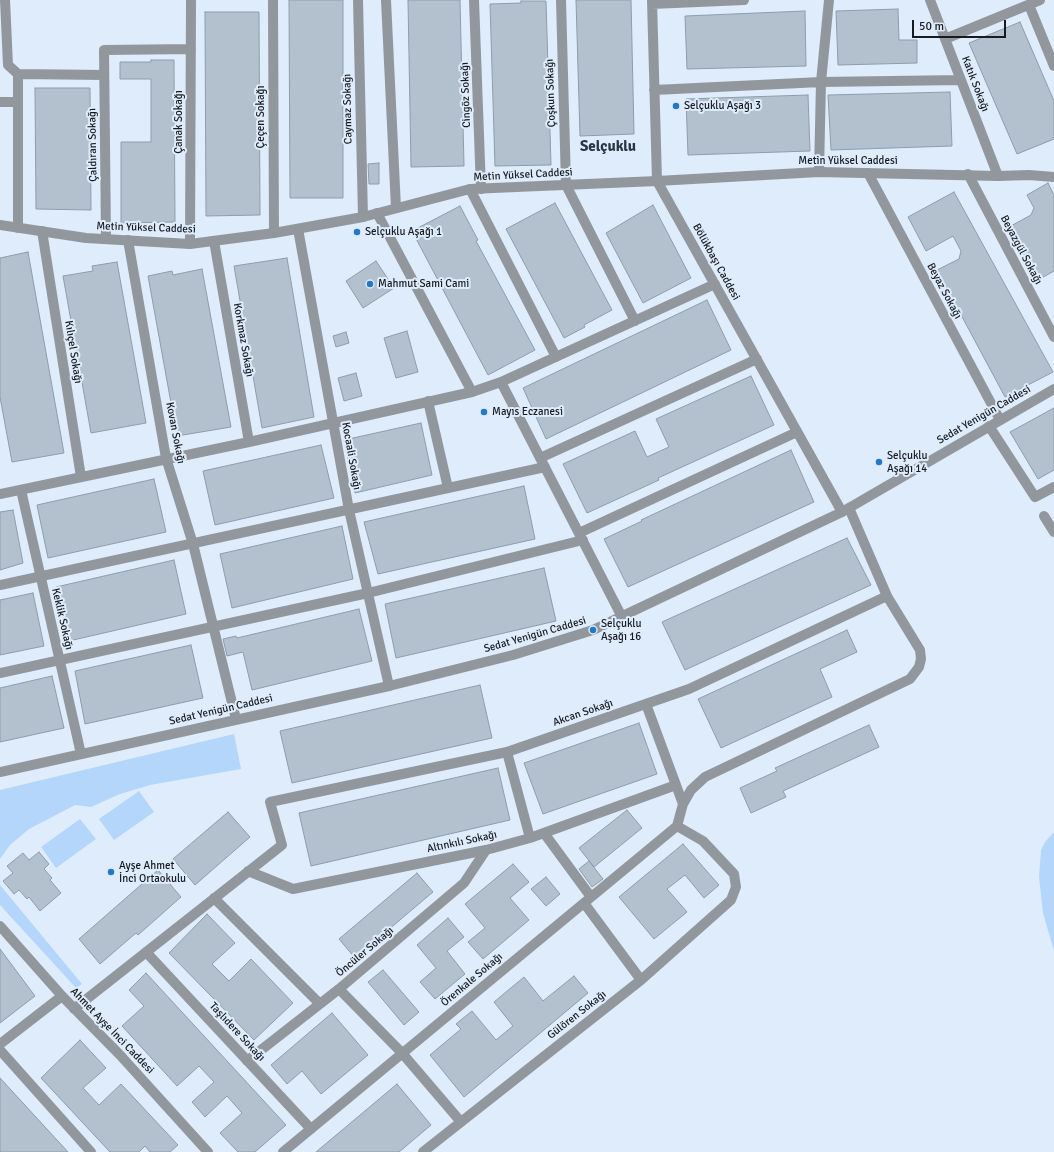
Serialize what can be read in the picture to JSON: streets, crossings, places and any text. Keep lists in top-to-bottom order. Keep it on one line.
{"streets":{"street":["Katık Sokağı","Çoşkun Sokağı","Cingöz Sokağı","Caymaz Sokağı","Çeçen Sokağı","Çanak Sokağı","Çaldıran Sokağı","Metin Yüksel Caddesi","Beyazgül Sokağı","Bölükbaşı Caddesi","Beyaz Sokağı","Korkmaz Sokağı","Kılıçel Sokağı","Sedat Yenigün Caddesi","Kovan Sokağı","Kocaali Sokağı","Keklik Sokağı","Akcan Sokağı","Altınkılı Sokağı","Öncüler Sokağı","Örenkale Sokağı","Gülören Sokağı","Ahmet Ayşe İnci Caddesi","Taşlıdere Sokağı"]},"crossings":[["Katık Sokağı","Metin Yüksel Caddesi"],["Çoşkun Sokağı","Metin Yüksel Caddesi"],["Cingöz Sokağı","Metin Yüksel Caddesi"],["Caymaz Sokağı","Metin Yüksel Caddesi"],["Çeçen Sokağı","Metin Yüksel Caddesi"],["Çanak Sokağı","Çaldıran Sokağı"],["Çanak Sokağı","Metin Yüksel Caddesi"],["Çaldıran Sokağı","Metin Yüksel Caddesi"],["Metin Yüksel Caddesi","Beyazgül Sokağı"],["Metin Yüksel Caddesi","Bölükbaşı Caddesi"],["Metin Yüksel Caddesi","Beyaz Sokağı"],["Metin Yüksel Caddesi","Korkmaz Sokağı"],["Metin Yüksel Caddesi","Kılıçel Sokağı"],["Metin Yüksel Caddesi","Kovan Sokağı"],["Metin Yüksel Caddesi","Kocaali Sokağı"],["Bölükbaşı Caddesi","Sedat Yenigün Caddesi"],["Bölükbaşı Caddesi","Akcan Sokağı"],["Beyaz Sokağı","Sedat Yenigün Caddesi"],["Sedat Yenigün Caddesi","Kovan Sokağı"],["Sedat Yenigün Caddesi","Kocaali Sokağı"],["Sedat Yenigün Caddesi","Keklik Sokağı"],["Akcan Sokağı","Altınkılı Sokağı"],["Altınkılı Sokağı","Öncüler Sokağı"],["Öncüler Sokağı","Taşlıdere Sokağı"],["Örenkale Sokağı","Gülören Sokağı"],["Örenkale Sokağı","Taşlıdere Sokağı"]],"districts":["Selçuklu"],"places":["Selçuklu Aşağı 3","Selçuklu Aşağı 1","Mahmut Sami Cami","Mayıs Eczanesi","Selçuklu Aşağı 14","Selçuklu Aşağı 16","Ayşe Ahmet İnci Ortaokulu"],"scale_bar":"50 m"}
